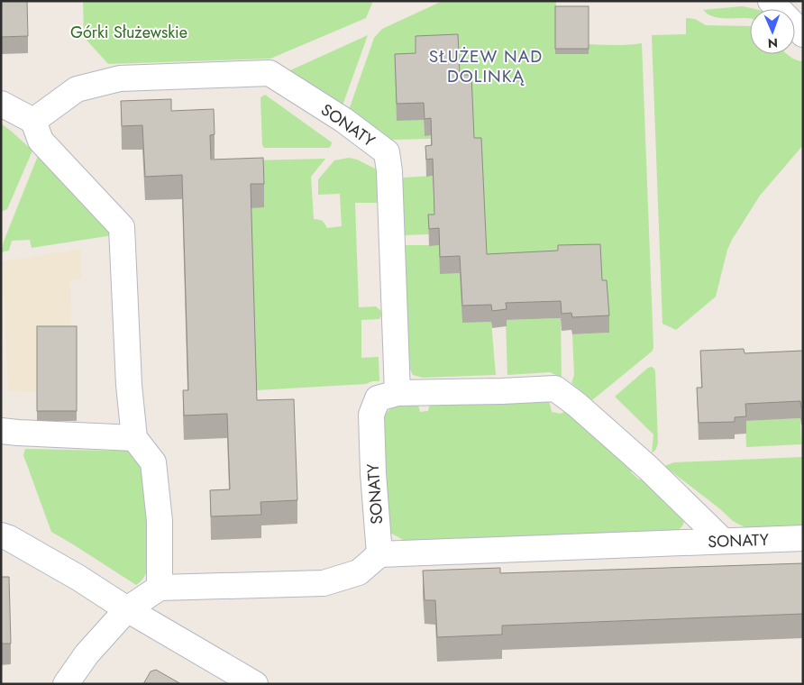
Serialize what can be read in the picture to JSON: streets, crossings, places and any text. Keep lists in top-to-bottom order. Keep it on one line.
{"streets":{"street":["SONATY"]},"districts":["SŁUŻEW NAD DOLINKĄ"],"parks":["Górki Służewskie"],"north":"bottom"}
